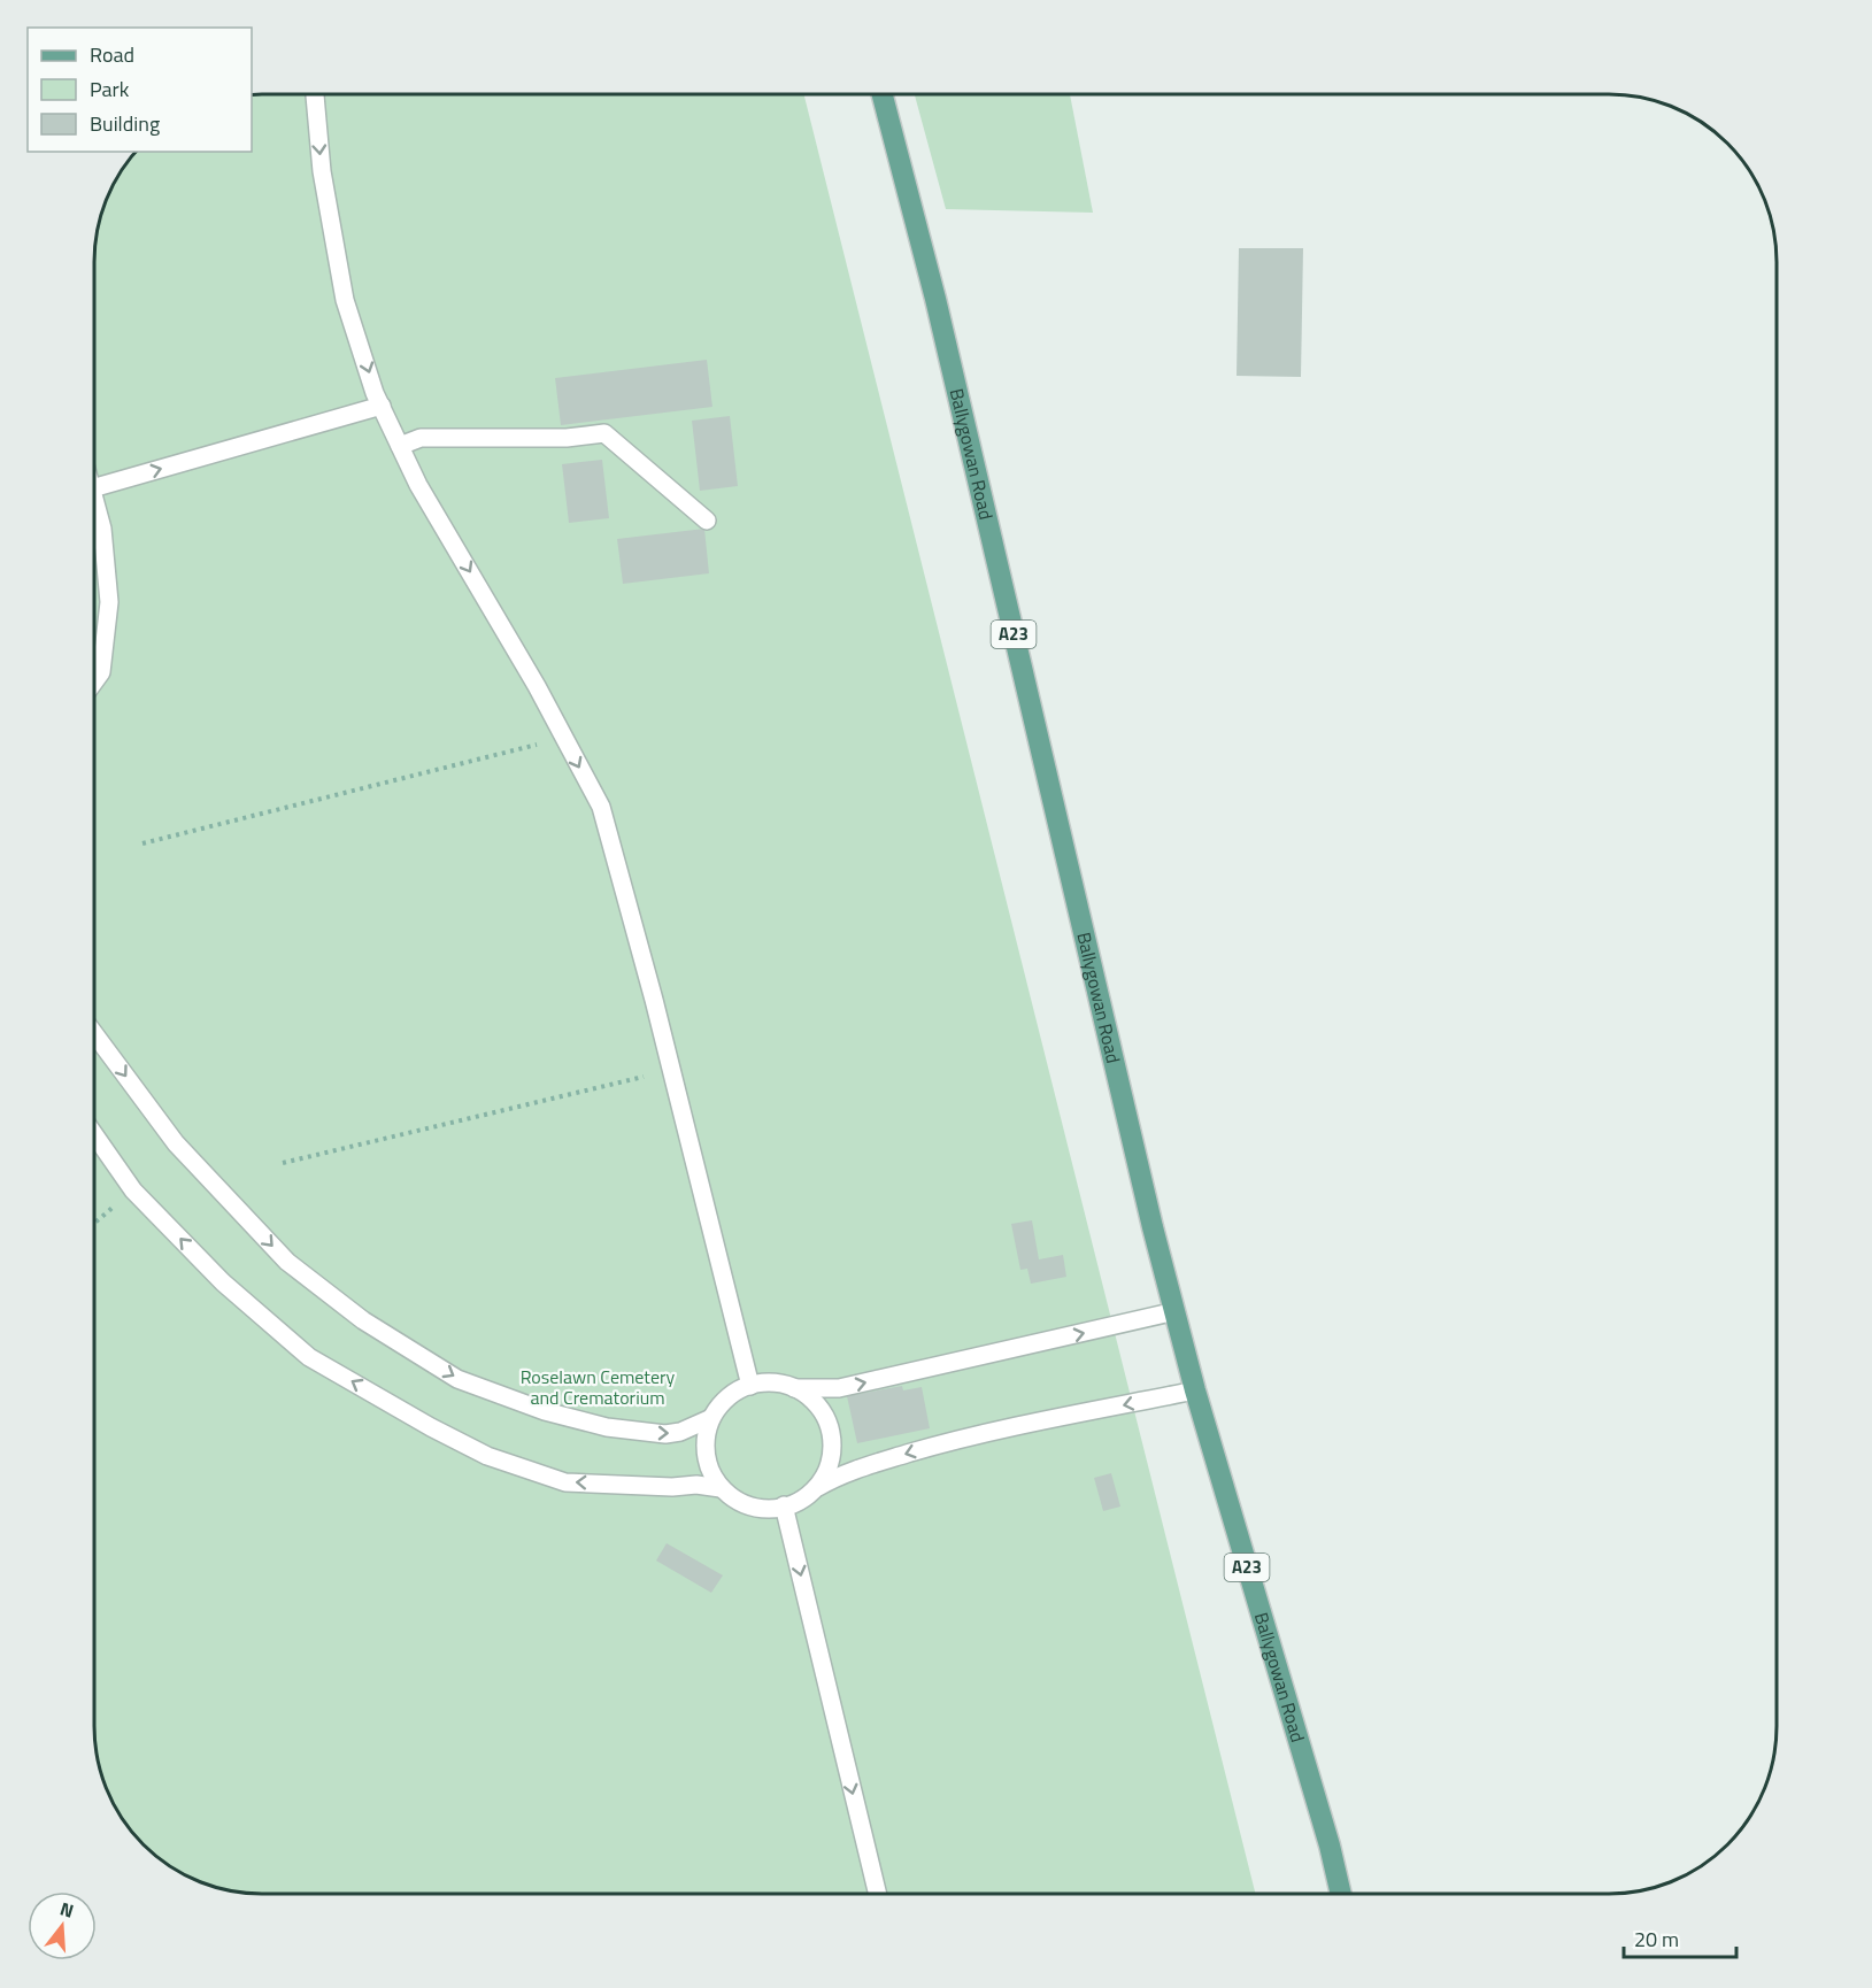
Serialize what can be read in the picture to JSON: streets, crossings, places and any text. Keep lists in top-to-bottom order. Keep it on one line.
{"streets":{"main road":["Ballygowan Road","A23"]},"parks":["Roselawn Cemetery and Crematorium"],"legend":["Road","Park","Building"],"scale_bar":"20 m","north":"top"}
